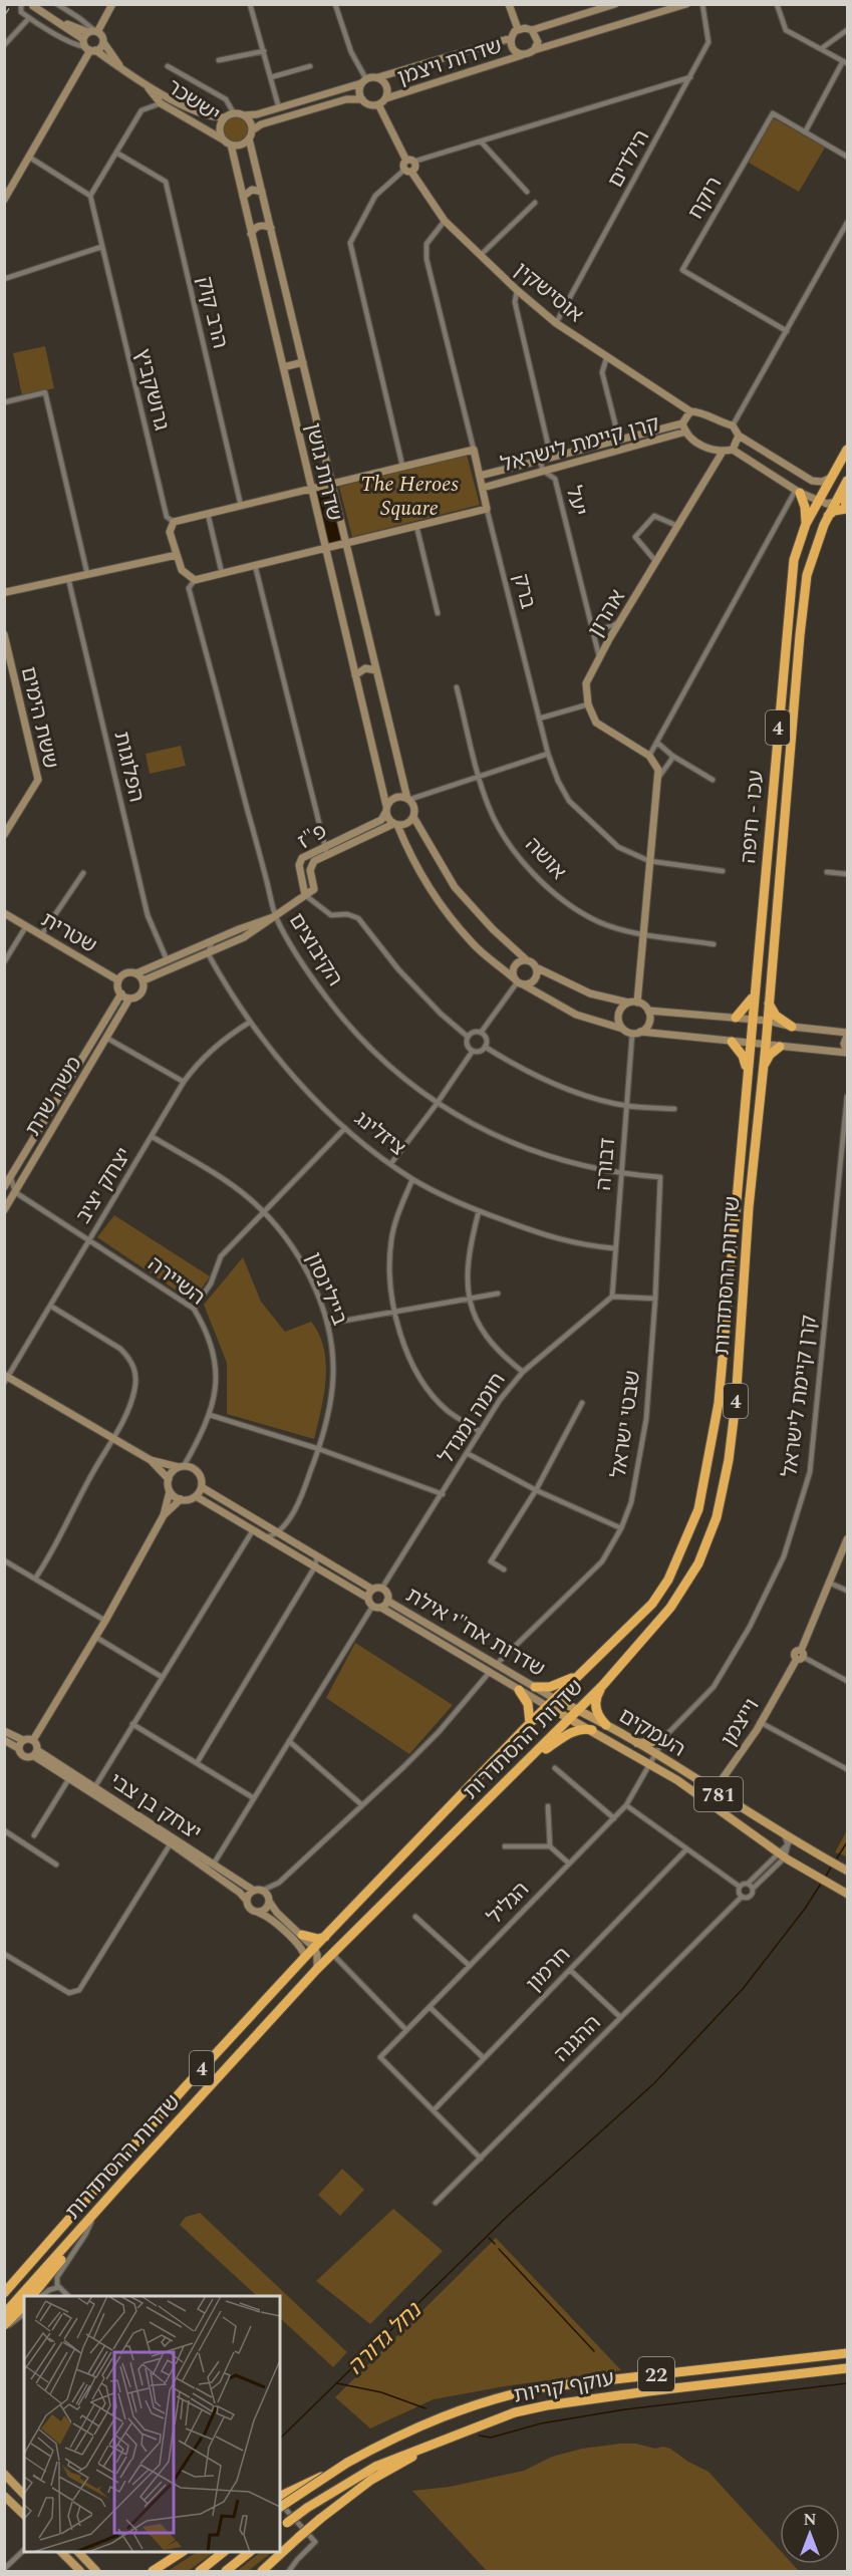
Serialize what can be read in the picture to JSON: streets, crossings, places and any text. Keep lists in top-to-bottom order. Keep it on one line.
{"streets":{"highway":["4","עכו - חיפה","שדרות ההסתדרות","22","עוקף קריות"],"main road":["שדרות אח\"י אילת","העמקים","781"],"street":["שדרות ויצמן","יששכר","הילדים","רוקח","אוסישקין","הרב קוק","גרושקביץ","קרן קיימת לישראל","שדרות גושן","יעל","ברק","אהרון","ששת הימים","הפלוגות","פ\"ז","אושה","שטרית","הקיבוצים","משה שרת","ציזלינג","דבורה","יצחק יציב","השיירה","ביילינסון","חומה ומגדל","שבטי ישראל","וייצמן","יצחק בן צבי","הגליל","חרמון","ההגנה"]},"crossings":[["יששכר","שדרות גושן"],["הילדים","אוסישקין"],["אוסישקין","יעל"],["אוסישקין","ברק"],["הרב קוק","קרן קיימת לישראל"],["גרושקביץ","קרן קיימת לישראל"],["גרושקביץ","הקיבוצים"],["קרן קיימת לישראל","שדרות גושן"],["קרן קיימת לישראל","יעל"],["קרן קיימת לישראל","ברק"],["קרן קיימת לישראל","העמקים"],["קרן קיימת לישראל","הגליל"],["שדרות גושן","פ\"ז"],["יעל","אהרון"],["4","עכו - חיפה"],["4","שדרות ההסתדרות"],["שטרית","משה שרת"],["הקיבוצים","דבורה"],["הקיבוצים","שבטי ישראל"],["משה שרת","השיירה"],["ציזלינג","דבורה"],["ציזלינג","יצחק יציב"],["דבורה","חומה ומגדל"],["דבורה","שבטי ישראל"],["יצחק יציב","השיירה"],["יצחק יציב","ביילינסון"],["שדרות ההסתדרות","שדרות אח\"י אילת"],["שדרות ההסתדרות","העמקים"],["שדרות ההסתדרות","יצחק בן צבי"],["חומה ומגדל","שדרות אח\"י אילת"],["שבטי ישראל","שדרות אח\"י אילת"],["שדרות אח\"י אילת","העמקים"],["וייצמן","העמקים"],["העמקים","781"],["העמקים","הגליל"],["הגליל","חרמון"],["22","עוקף קריות"]],"water":["נחל גדורה"],"parks":["The Heroes Square"],"north":"top"}
